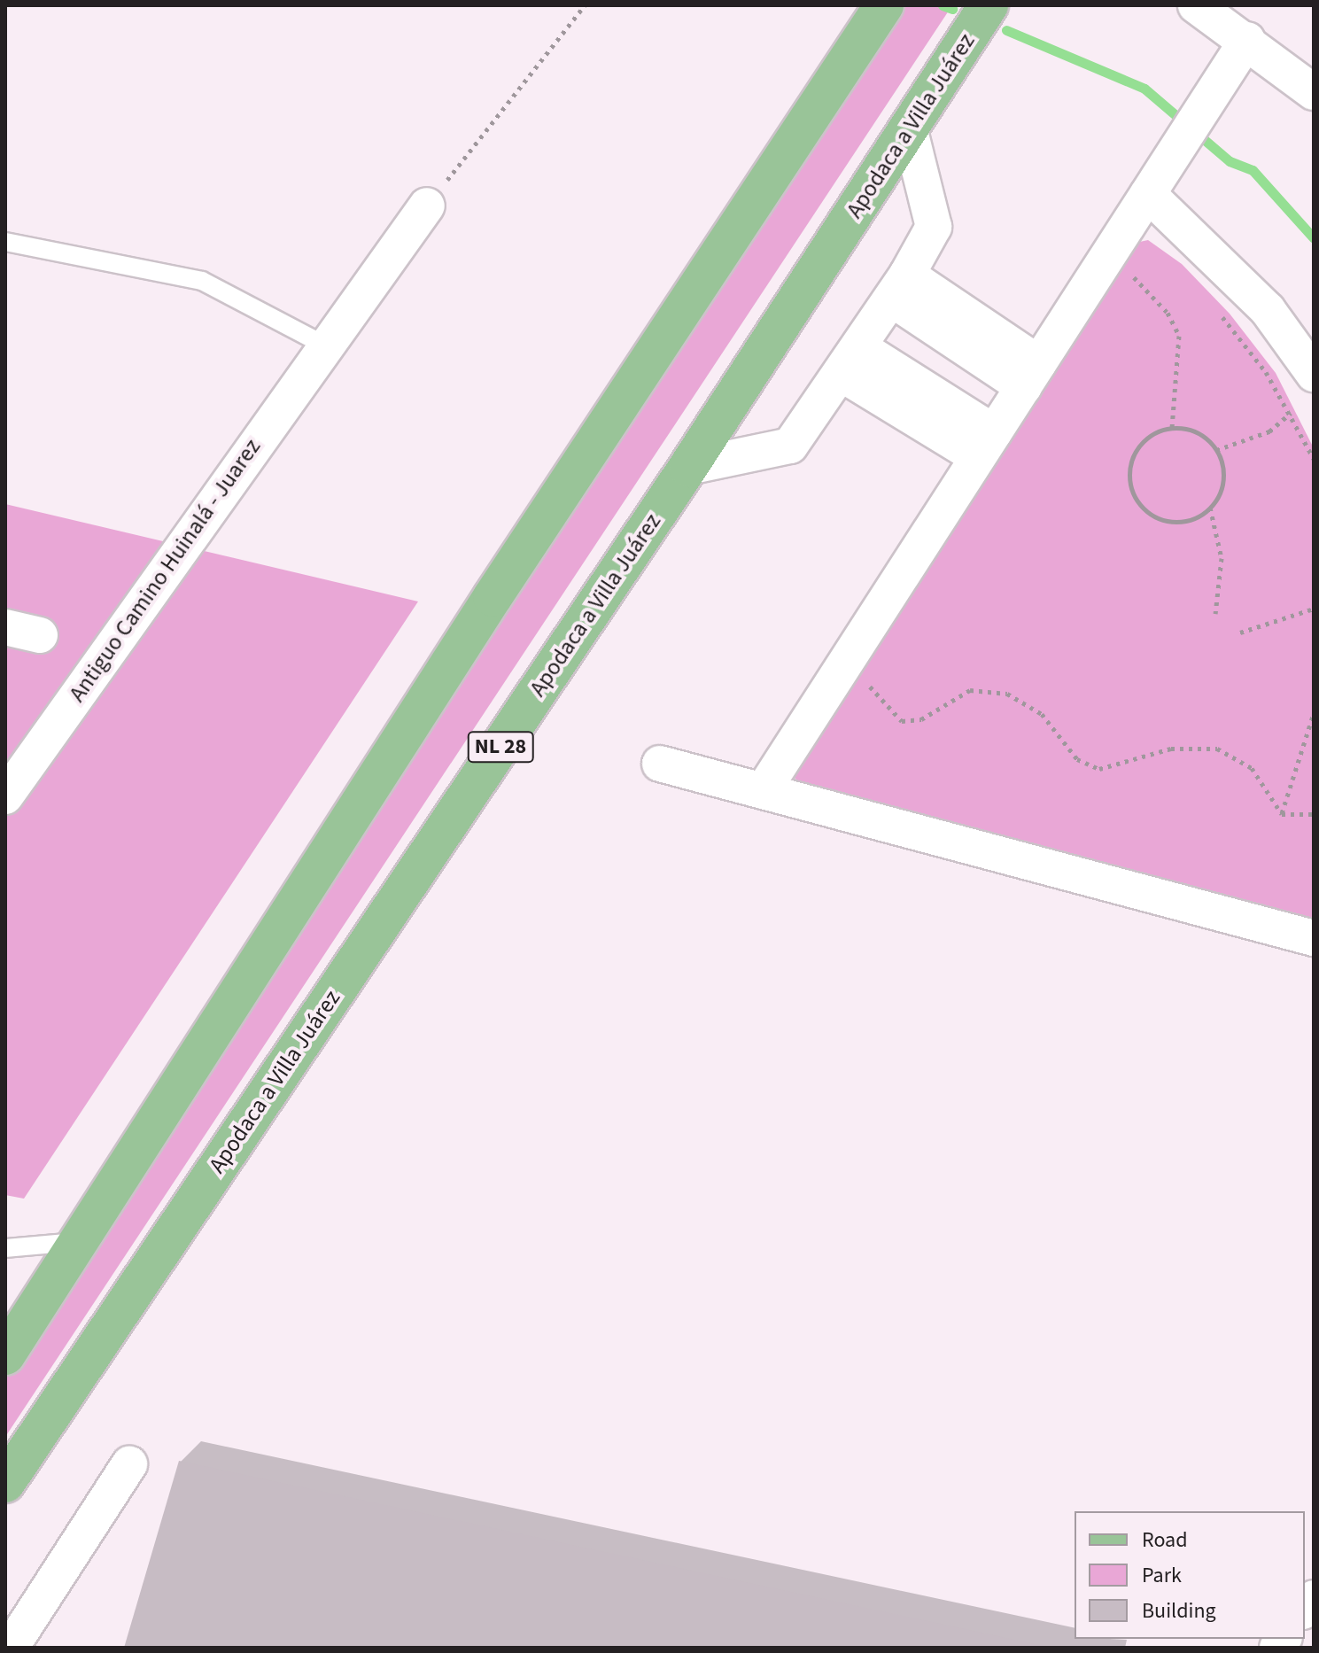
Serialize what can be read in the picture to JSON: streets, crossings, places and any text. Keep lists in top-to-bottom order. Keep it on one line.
{"streets":{"main road":["Apodaca a Villa Juárez","NL 28"],"street":["Antiguo Camino Huinalá - Juarez"]},"legend":["Road","Park","Building"]}
